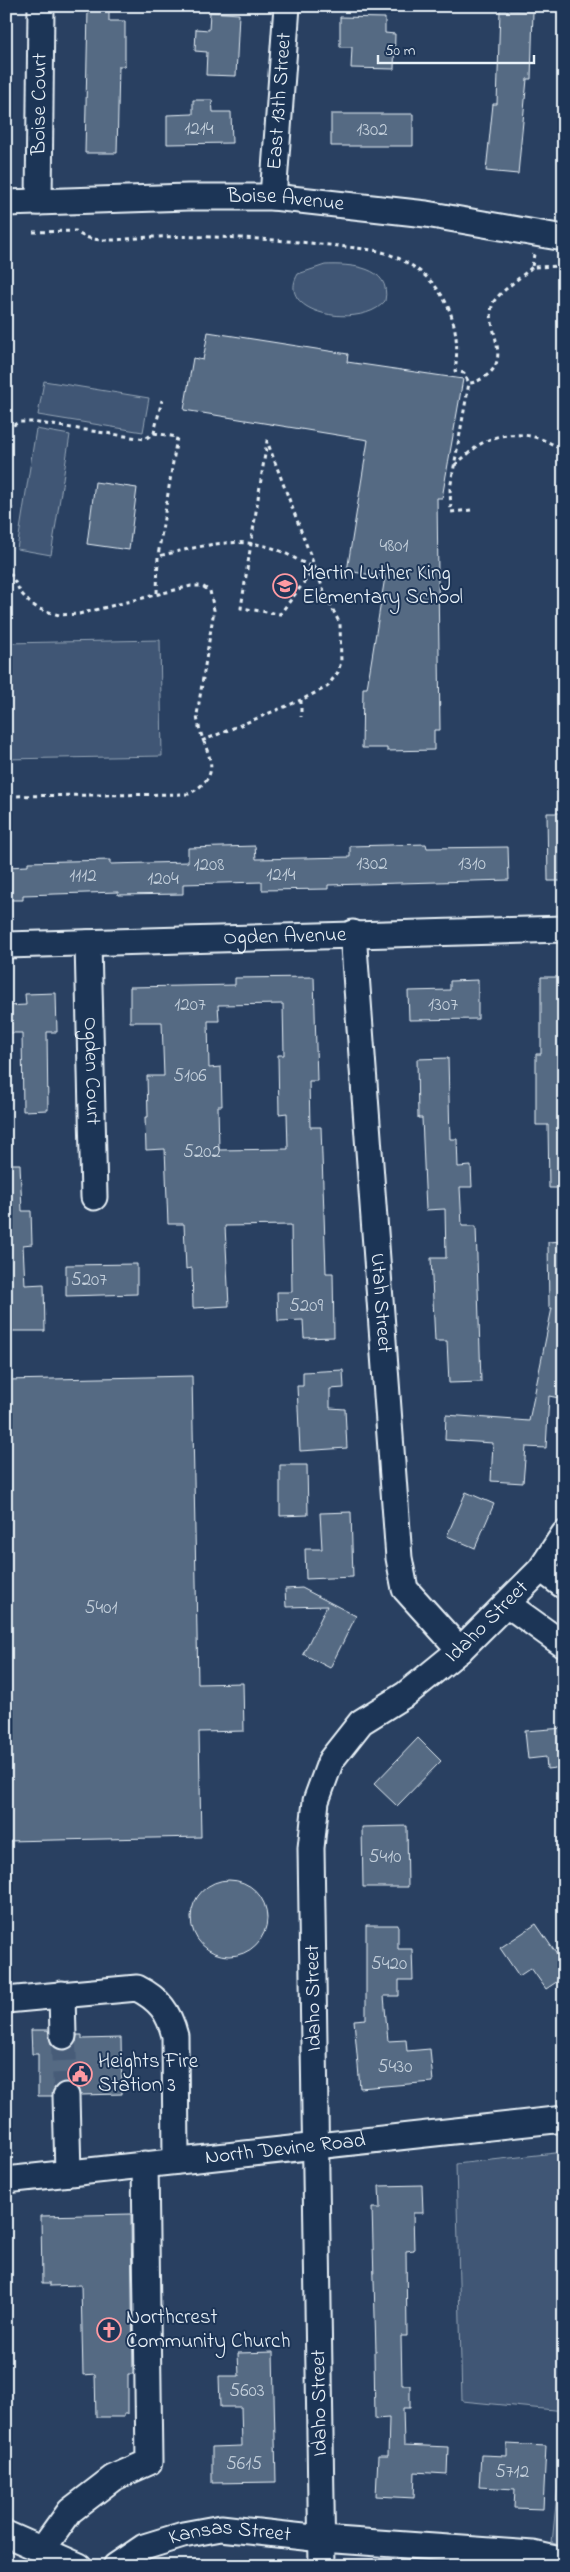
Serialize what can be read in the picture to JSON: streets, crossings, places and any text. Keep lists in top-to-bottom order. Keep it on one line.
{"streets":{"street":["East 13th Street","Boise Court","Boise Avenue","Ogden Avenue","Ogden Court","Utah Street","Idaho Street","North Devine Road","Kansas Street"]},"crossings":[["East 13th Street","Boise Avenue"],["Boise Court","Boise Avenue"],["Ogden Avenue","Ogden Court"],["Ogden Avenue","Utah Street"],["Utah Street","Idaho Street"],["Idaho Street","North Devine Road"],["Idaho Street","Kansas Street"]],"places":{"school or university":["Martin Luther King Elementary School"],"public building":["Heights Fire Station 3"],"church":["Northcrest Community Church"]},"house_numbers":["1214","1302","4801","1302","1310","1208","1214","1112","1204","1207","1307","5106","5202","5207","5209","5401","5410","5420","5430","5603","5615","5712"],"scale_bar":"50 m"}
